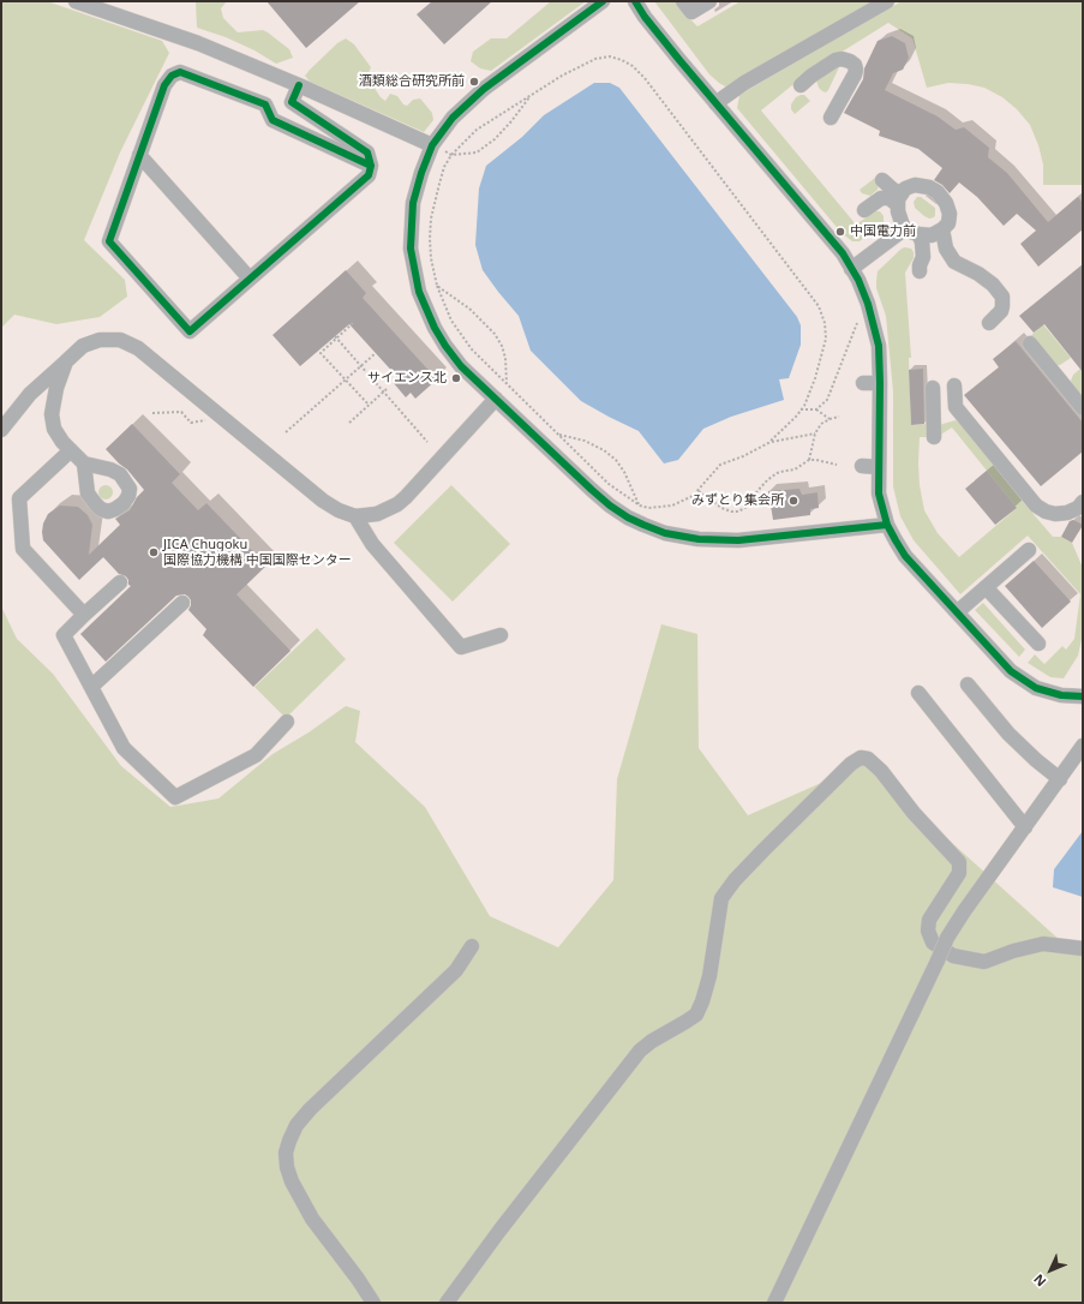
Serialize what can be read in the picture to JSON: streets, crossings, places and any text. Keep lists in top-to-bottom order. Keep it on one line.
{"places":["酒類総合研究所前","中国電力前","サイエンス北","みずとり集会所","JICA Chugoku 国際協力機構 中国国際センター"],"north":"bottom left"}
